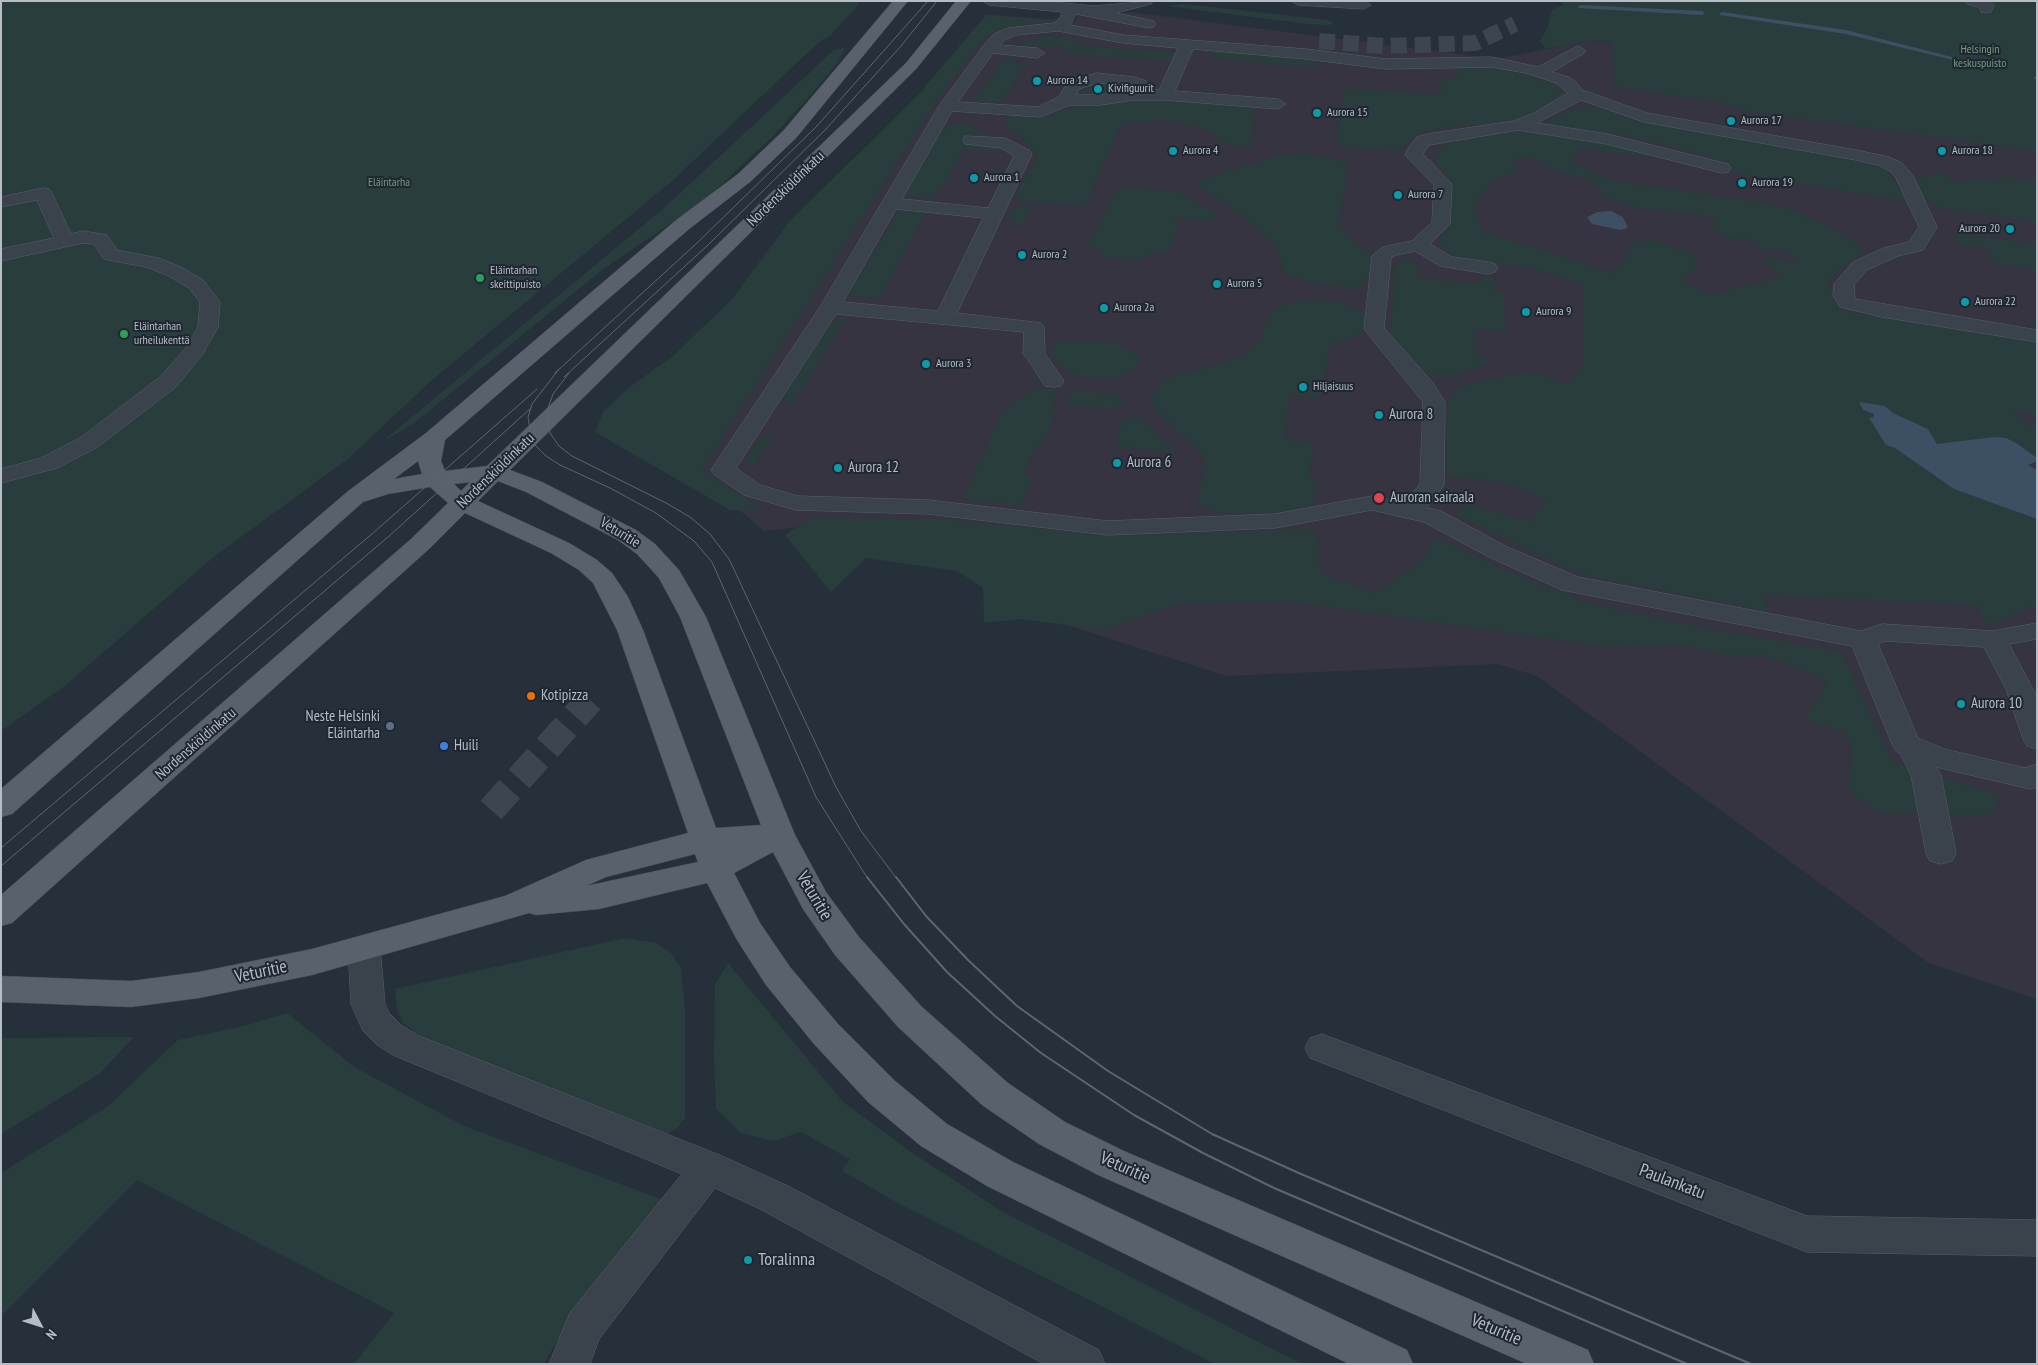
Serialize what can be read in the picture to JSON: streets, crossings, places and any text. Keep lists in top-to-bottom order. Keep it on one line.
{"streets":{"main road":["Nordenskiöldinkatu","Veturitie"],"street":["Paulankatu"]},"crossings":[["Nordenskiöldinkatu","Veturitie"]],"parks":["Helsingin keskuspuisto","Eläintarha"],"places":["Aurora 14","Kivifiguurit","Aurora 15","Aurora 17","Aurora 4","Aurora 18","Aurora 1","Aurora 19","Aurora 7","Aurora 20","Aurora 2","Eläintarhan skeittipuisto","Aurora 5","Aurora 22","Aurora 2a","Aurora 9","Eläintarhan urheilukenttä","Aurora 3","Hiljaisuus","Aurora 8","Aurora 6","Aurora 12","Auroran sairaala","Kotipizza","Aurora 10","Neste Helsinki Eläintarha","Huili","Toralinna"],"north":"bottom right"}
